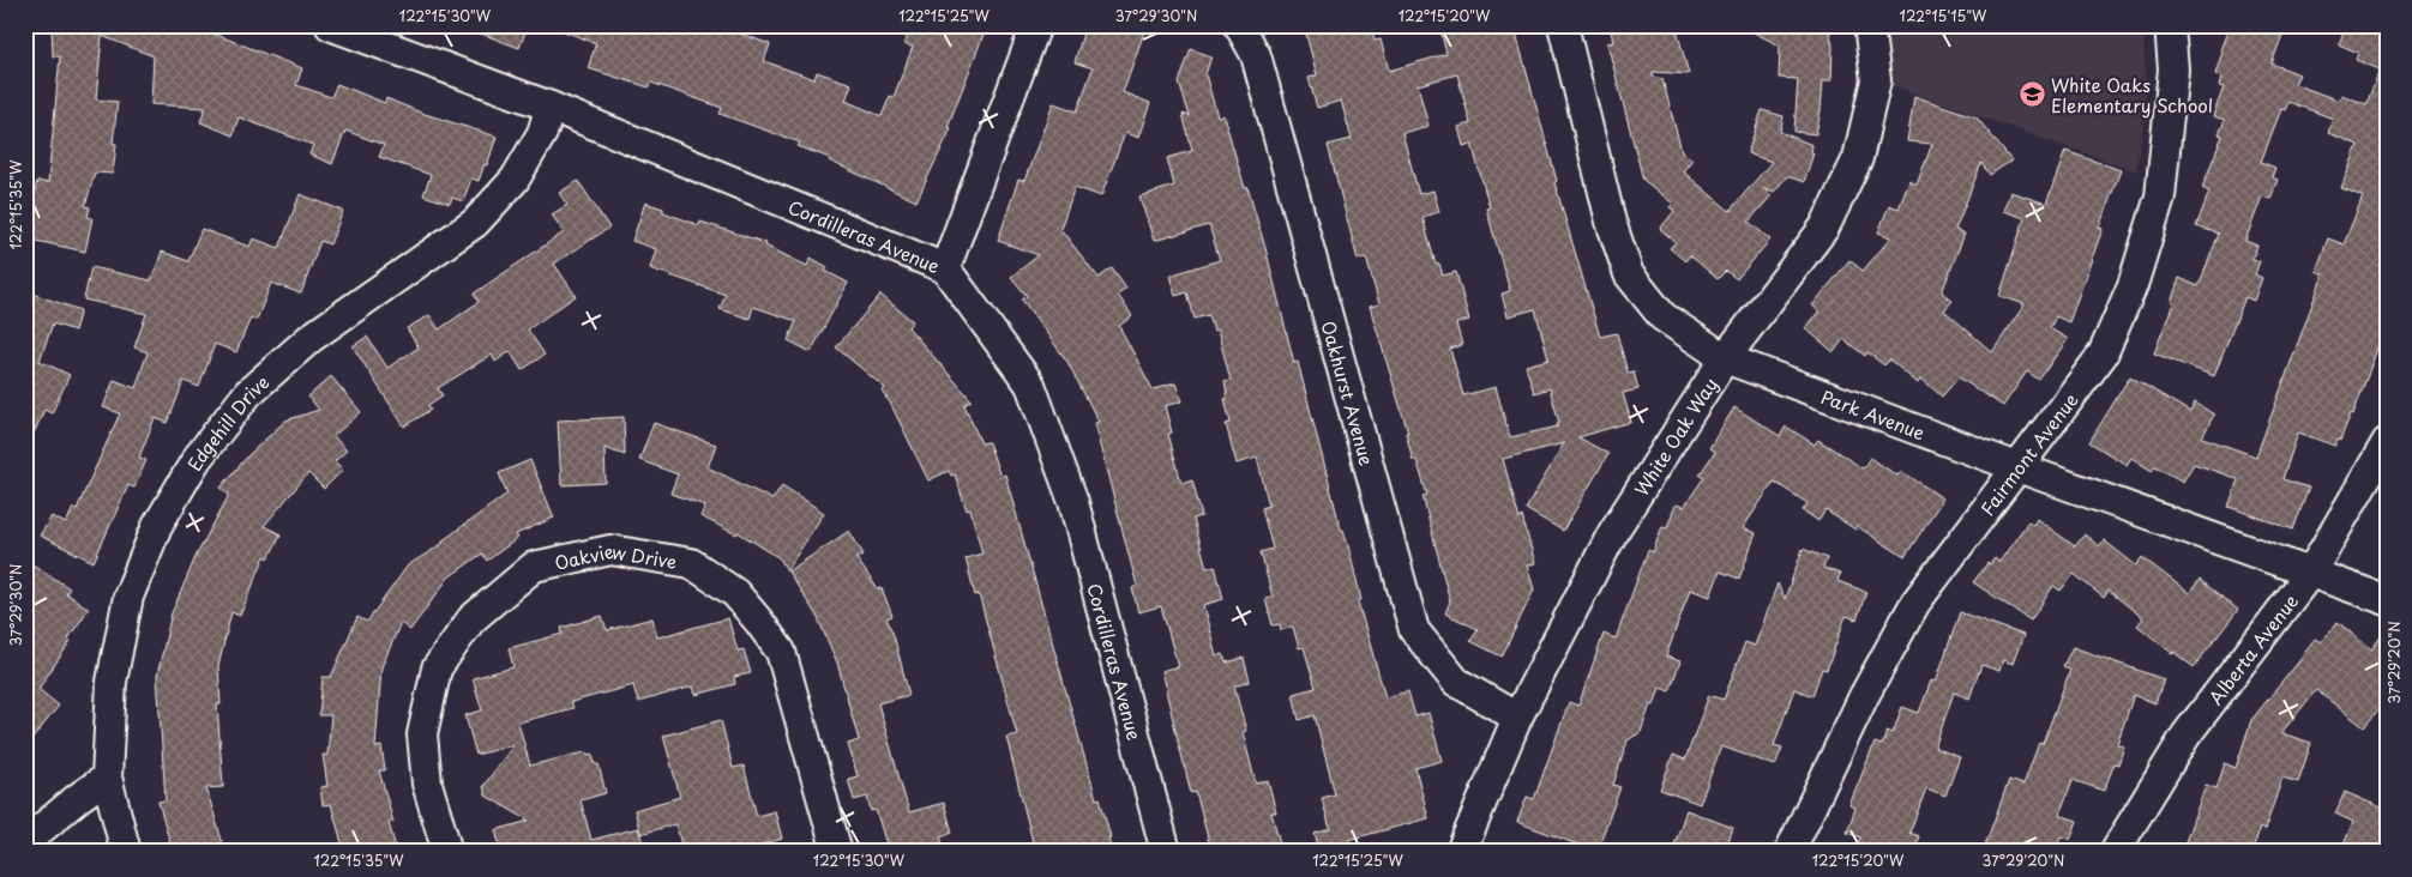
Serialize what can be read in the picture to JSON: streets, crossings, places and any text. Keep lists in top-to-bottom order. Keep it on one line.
{"streets":{"street":["Cordilleras Avenue","Oakhurst Avenue","Park Avenue","Edgehill Drive","White Oak Way","Fairmont Avenue","Oakview Drive","Alberta Avenue"]},"crossings":[["Cordilleras Avenue","Edgehill Drive"],["Oakhurst Avenue","White Oak Way"],["Park Avenue","White Oak Way"],["Park Avenue","Fairmont Avenue"],["Park Avenue","Alberta Avenue"]],"places":{"school or university":["White Oaks Elementary School"]},"coordinates":["122°15'30\"W","122°15'25\"W","37°29'30\"N","122°15'20\"W","122°15'15\"W","122°15'35\"W","37°29'20\"N"]}
